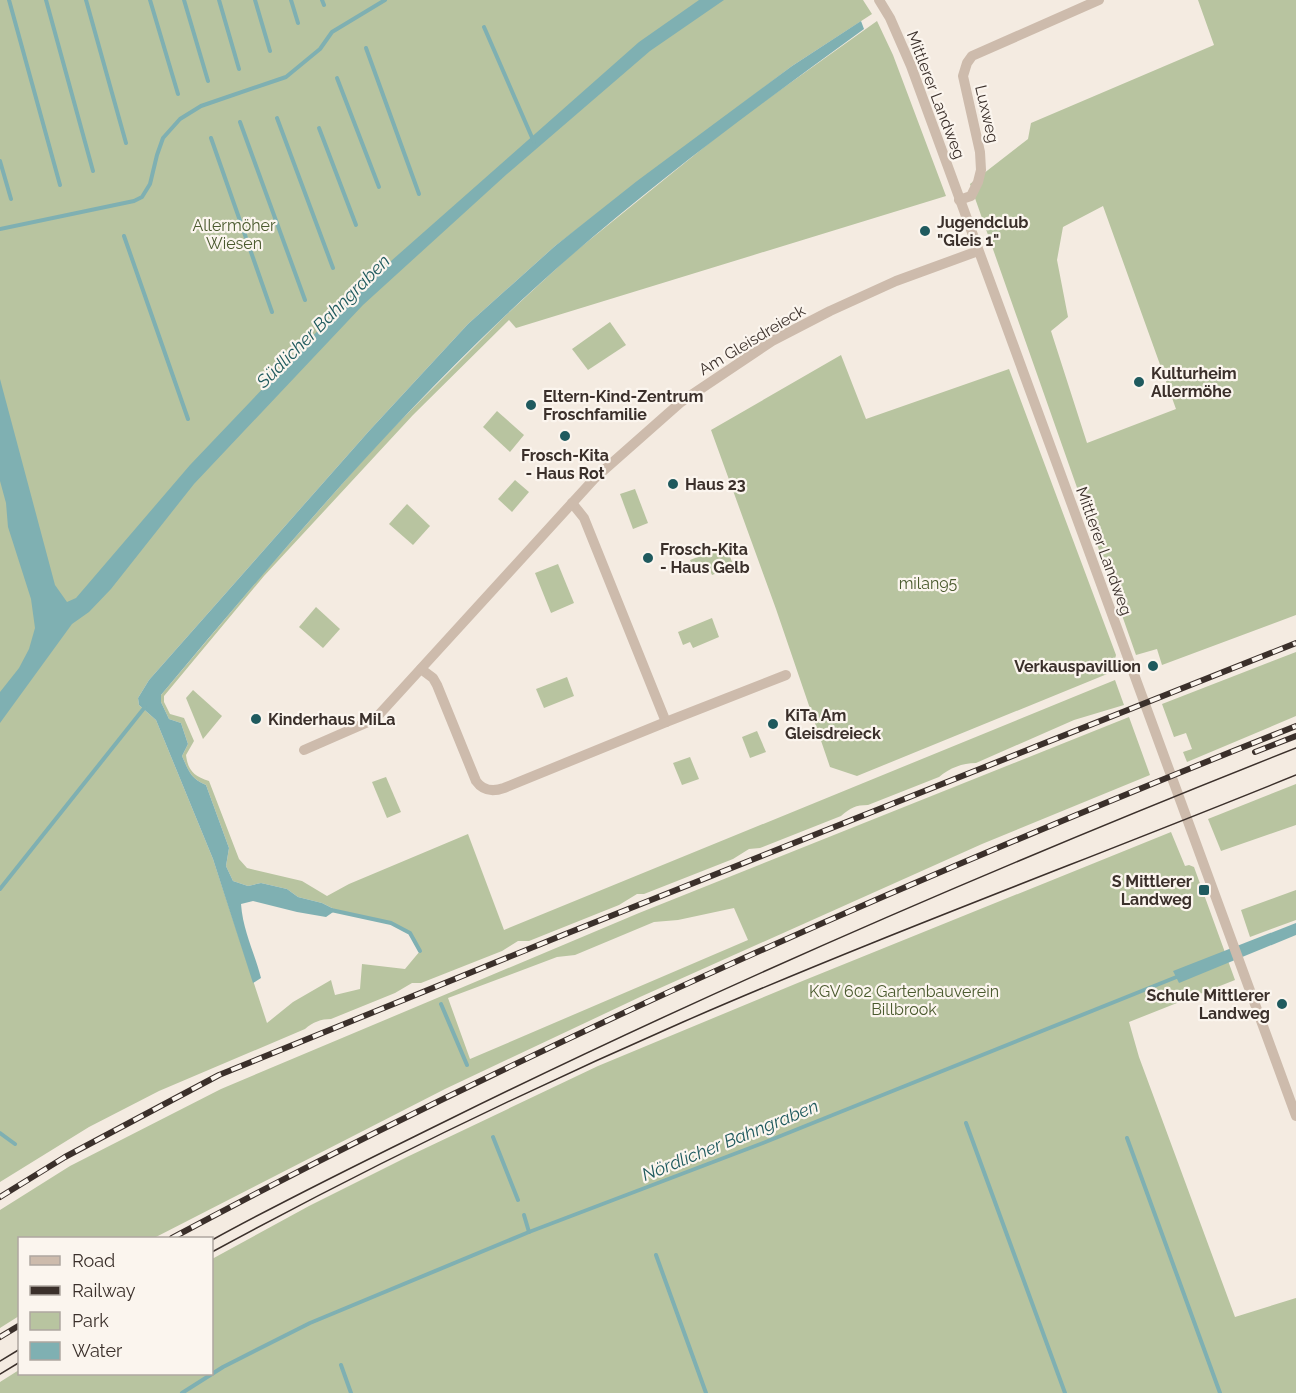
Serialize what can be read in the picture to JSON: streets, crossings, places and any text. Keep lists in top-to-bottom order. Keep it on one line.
{"streets":{"street":["Mittlerer Landweg","Luxweg","Am Gleisdreieck"]},"crossings":[["Mittlerer Landweg","Luxweg"],["Mittlerer Landweg","Am Gleisdreieck"]],"water":["Südlicher Bahngraben","Nördlicher Bahngraben"],"parks":["Allermöher Wiesen","milan95","KGV 602 Gartenbauverein Billbrook"],"places":{"other":["Jugendclub \"Gleis 1\"","Kulturheim Allermöhe","Eltern-Kind-Zentrum Froschfamilie","Frosch-Kita - Haus Rot","Haus 23","Frosch-Kita - Haus Gelb","Verkauspavillion","Kinderhaus MiLa","KiTa Am Gleisdreieck","Schule Mittlerer Landweg"],"transit":["S Mittlerer Landweg"]},"legend":["Road","Railway","Park","Water"]}
